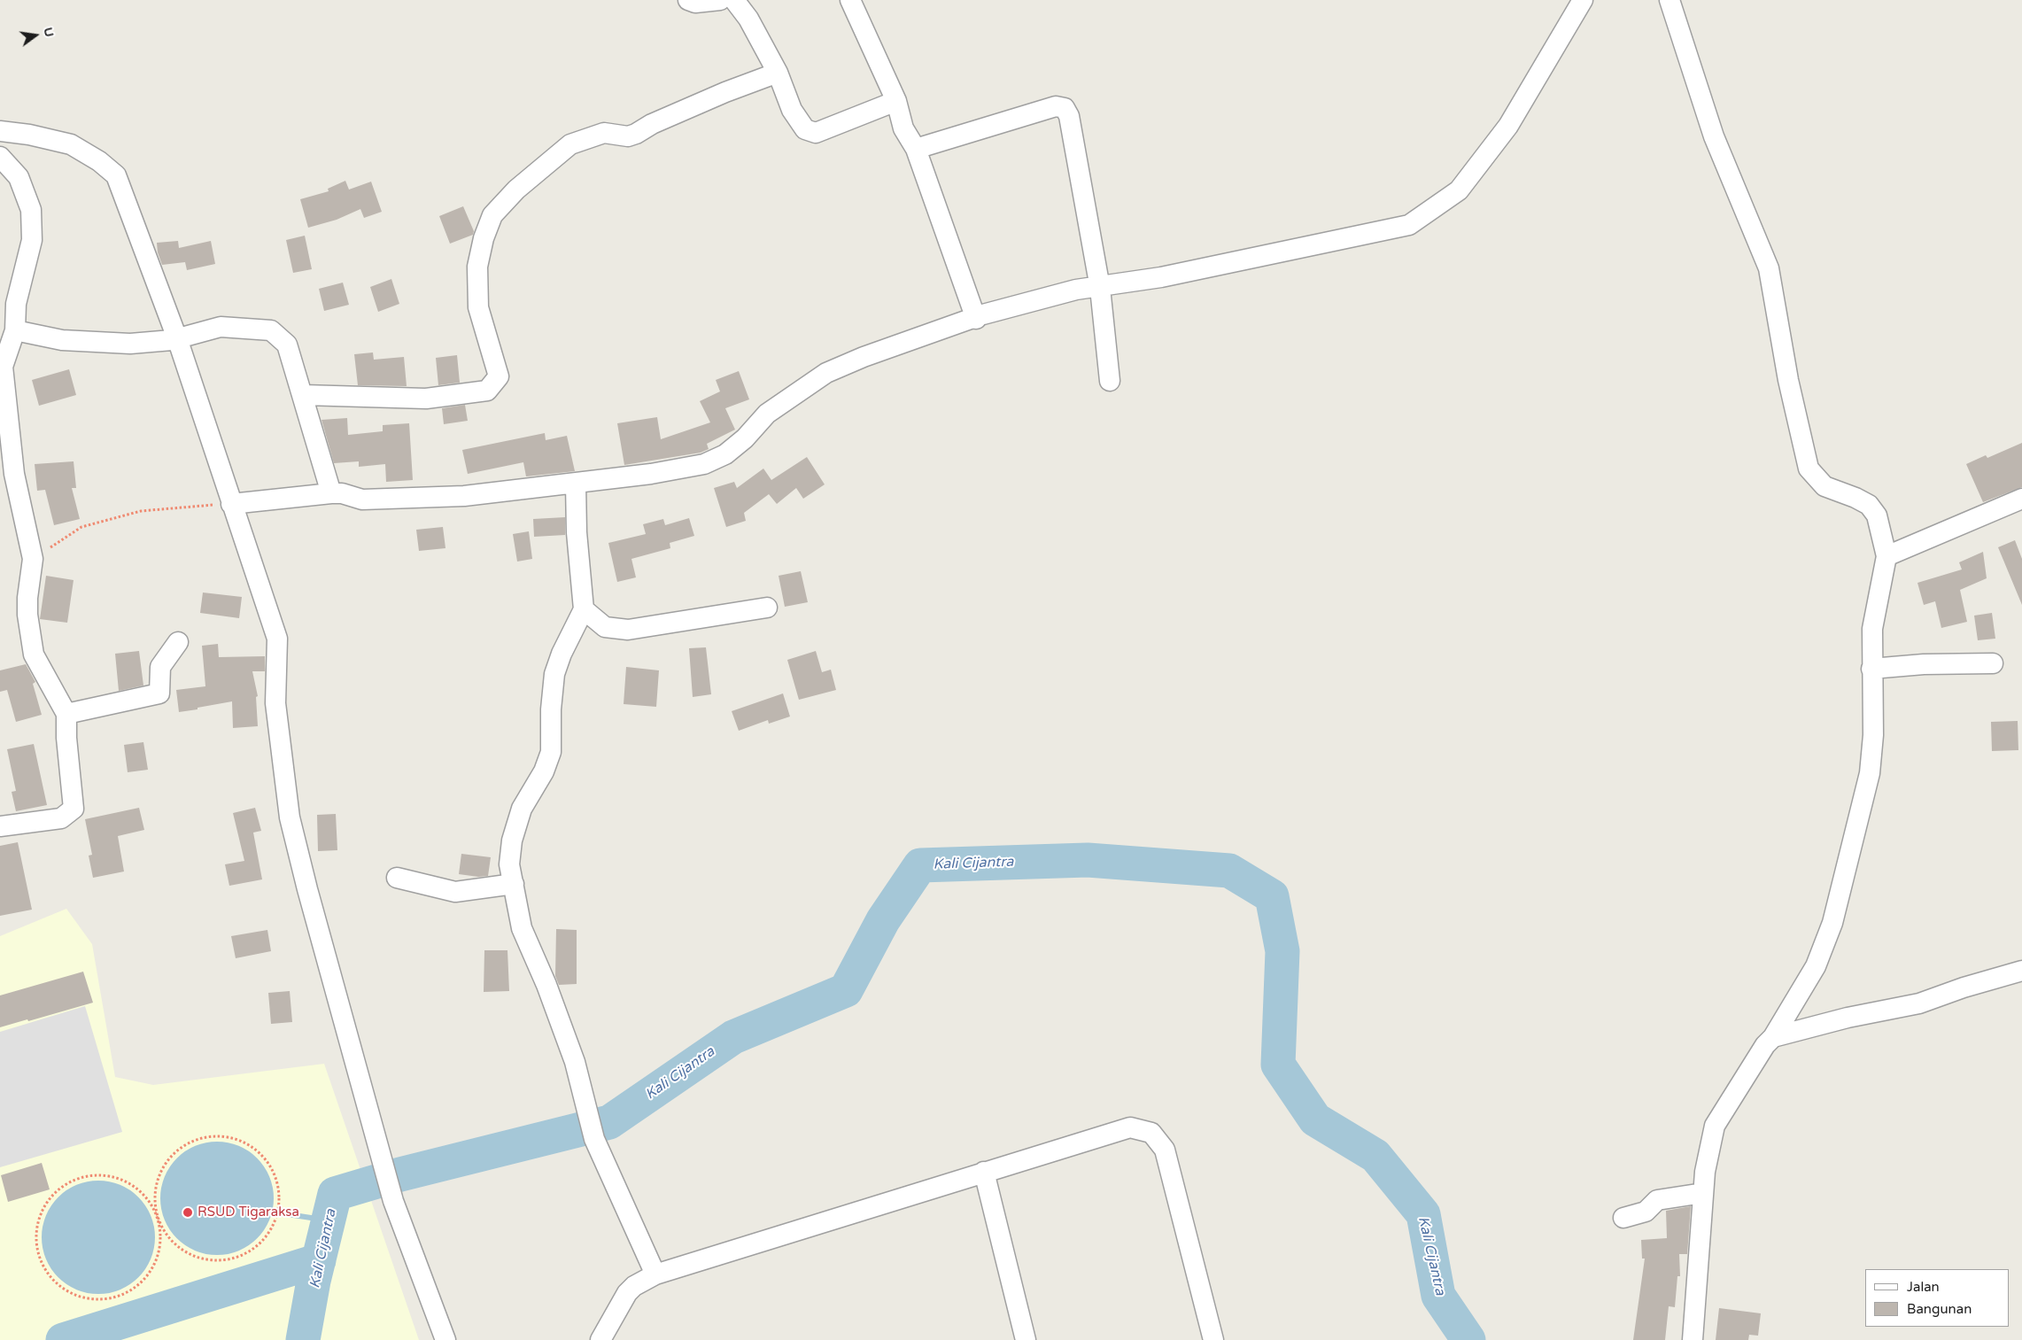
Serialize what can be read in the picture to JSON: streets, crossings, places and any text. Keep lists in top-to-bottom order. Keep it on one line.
{"water":["Kali Cijantra"],"places":["RSUD Tigaraksa"],"legend":["Jalan","Bangunan"],"north":"right"}
